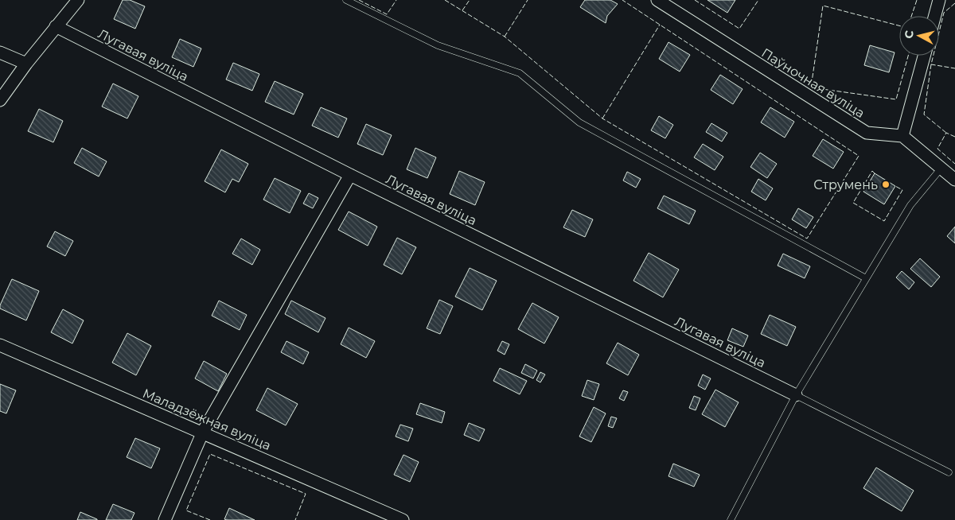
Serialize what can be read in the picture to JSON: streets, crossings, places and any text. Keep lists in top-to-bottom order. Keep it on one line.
{"streets":{"street":["Лугавая вуліца","Паўночная вуліца","Маладзёжная вуліца"]},"places":["Струмень"],"north":"left"}
